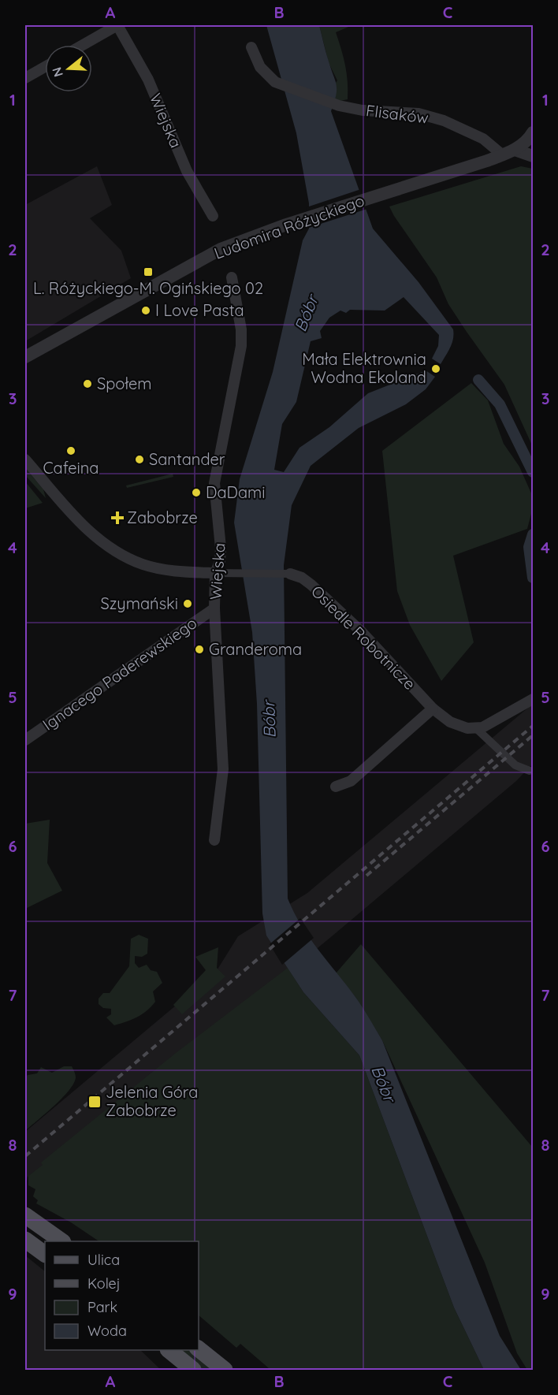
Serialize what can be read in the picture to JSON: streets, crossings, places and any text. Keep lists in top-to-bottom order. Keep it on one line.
{"streets":{"street":["Flisaków","Wiejska","Ludomira Różyckiego","Osiedle Robotnicze","Ignacego Paderewskiego"]},"crossings":[["Flisaków","Ludomira Różyckiego"],["Wiejska","Ignacego Paderewskiego"]],"water":["Bóbr"],"places":{"transit":["L. Różyckiego-M. Ogińskiego 02","Jelenia Góra Zabobrze"],"other":["I Love Pasta","Mała Elektrownia Wodna Ekoland","Społem","Cafeina","Santander","DaDami","Szymański","Granderoma"],"health":["Zabobrze"]},"legend":["Ulica","Kolej","Park","Woda"],"north":"left","grid":{"columns":["A","B","C"],"rows":["1","2","3","4","5","6","7","8","9"]}}
